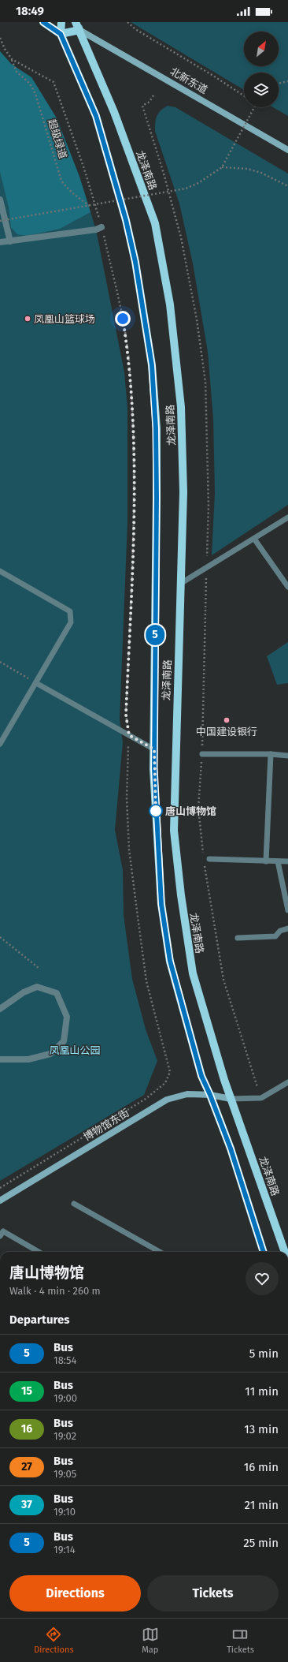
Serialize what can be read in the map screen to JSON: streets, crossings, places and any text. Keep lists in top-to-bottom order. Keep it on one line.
{"streets":{"main road":["龙泽南路"],"street":["北新东道","博物馆东街"],"path":["超级绿道"]},"crossings":[["北新东道","龙泽南路"],["龙泽南路","博物馆东街"]],"parks":["凤凰山公园"],"places":["凤凰山篮球场","中国建设银行","唐山博物馆"],"lines":["bus line 5"],"north":"top right","page":{"status":"18:49","on_map":"5","heading":[["唐山博物馆","Walk · 4 min · 260 m"],"Departures"],"list":[{"mark":"5","name":"Bus","note":"18:54","value":"5 min"},{"mark":"15","name":"Bus","note":"19:00","value":"11 min"},{"mark":"16","name":"Bus","note":"19:02","value":"13 min"},{"mark":"27","name":"Bus","note":"19:05","value":"16 min"},{"mark":"37","name":"Bus","note":"19:10","value":"21 min"},{"mark":"5","name":"Bus","note":"19:14","value":"25 min"}],"buttons":["Directions","Tickets"],"tabs":["Directions","Map","Tickets"]}}
